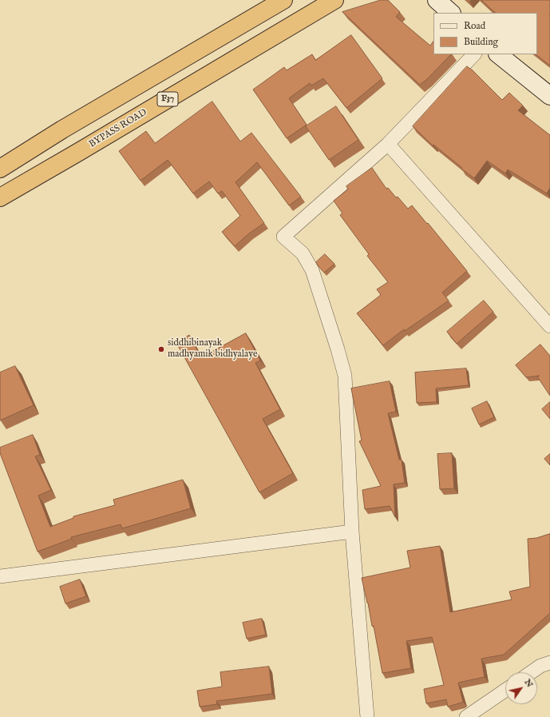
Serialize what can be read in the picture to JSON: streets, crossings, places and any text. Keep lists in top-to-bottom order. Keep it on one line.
{"streets":{"highway":["F37","BYPASS ROAD"]},"places":["siddhibinayak madhyamik bidhyalaye"],"legend":["Road","Building"],"north":"top right"}
